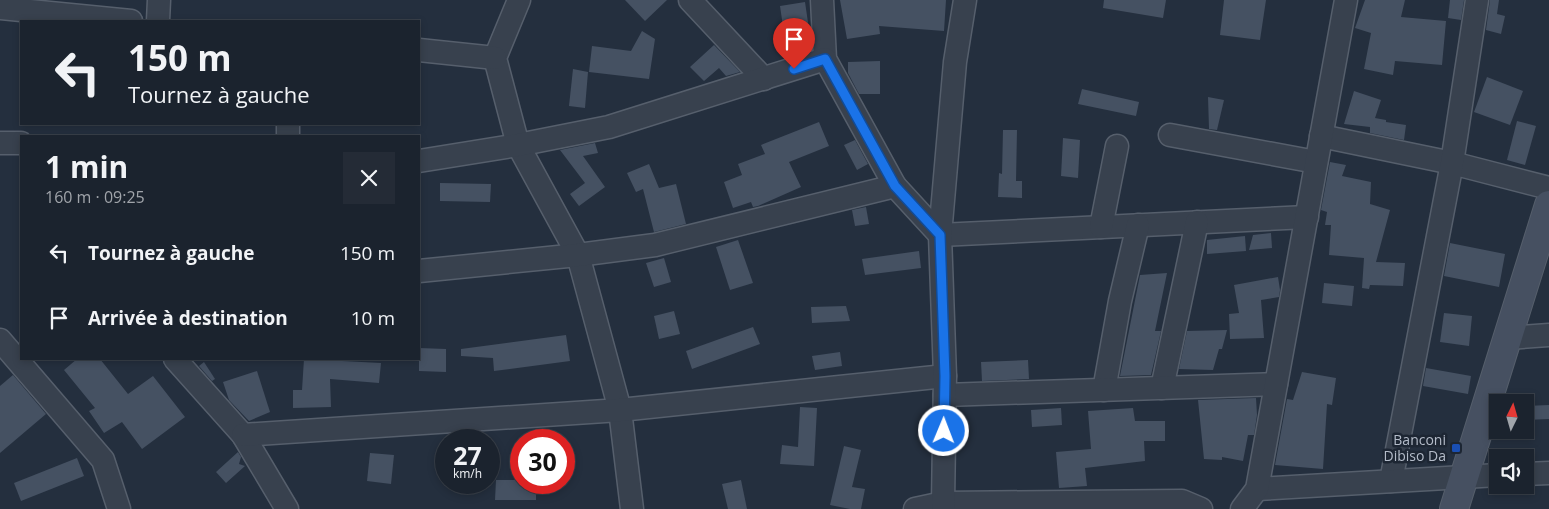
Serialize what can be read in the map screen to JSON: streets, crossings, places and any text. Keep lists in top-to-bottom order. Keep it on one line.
{"places":{"transit":["Banconi Dibiso Da"]},"north":"top","page":{"turn":["150 m","Tournez à gauche"],"heading":["1 min","160 m · 09:25"],"list":[{"name":"Tournez à gauche","value":"150 m"},{"name":"Arrivée à destination","value":"10 m"}],"speed":"27 km/h","limit":"30"}}
